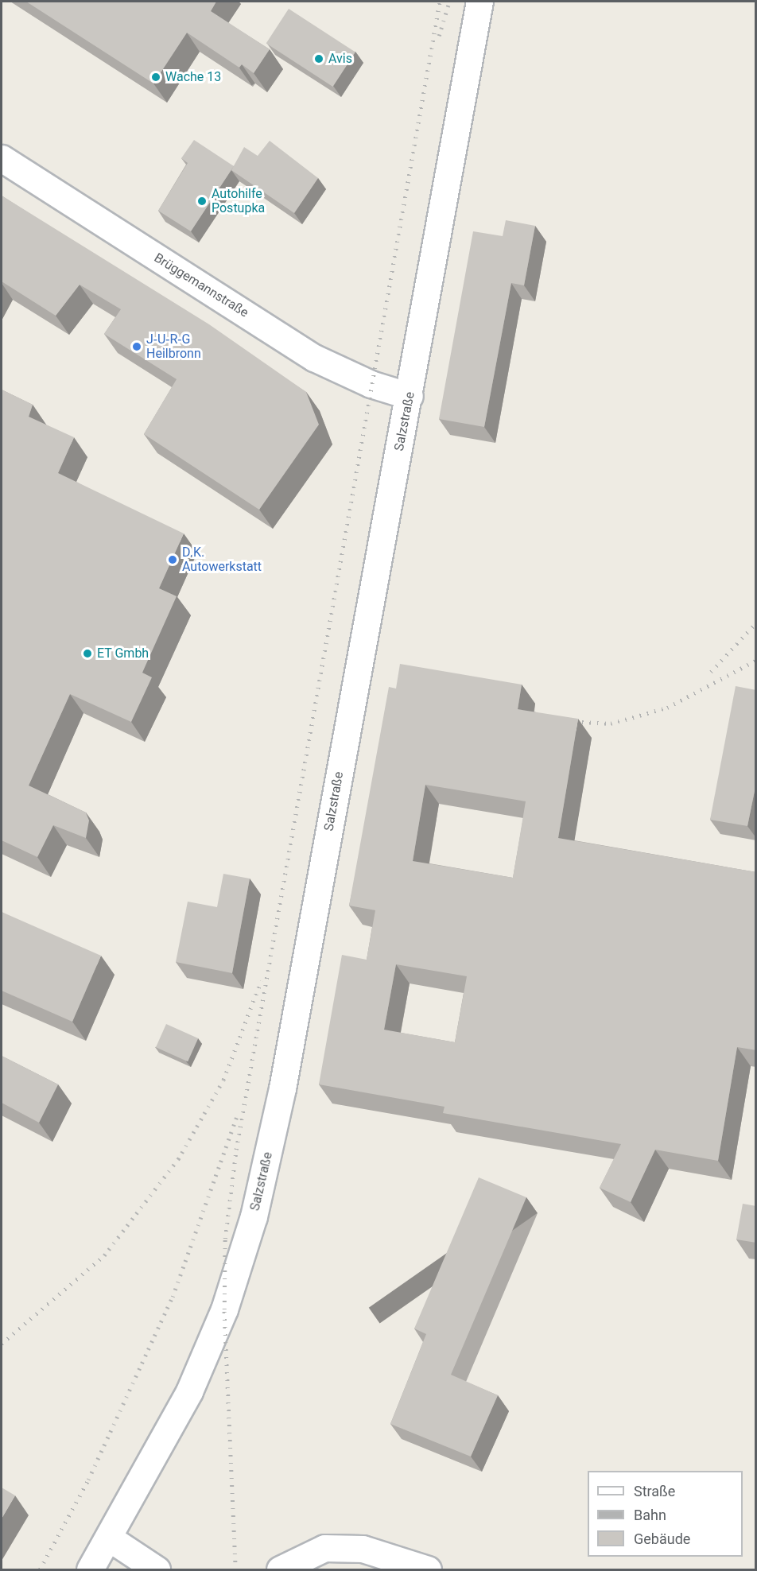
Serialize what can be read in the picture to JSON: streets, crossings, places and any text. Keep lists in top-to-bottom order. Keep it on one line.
{"streets":{"street":["Brüggemannstraße","Salzstraße"]},"crossings":[["Brüggemannstraße","Salzstraße"]],"places":["Avis","Wache 13","Autohilfe Postupka","J⁃U⁃R⁃G Heilbronn","D.K. Autowerkstatt","ET Gmbh"],"legend":["Straße","Bahn","Gebäude"]}
